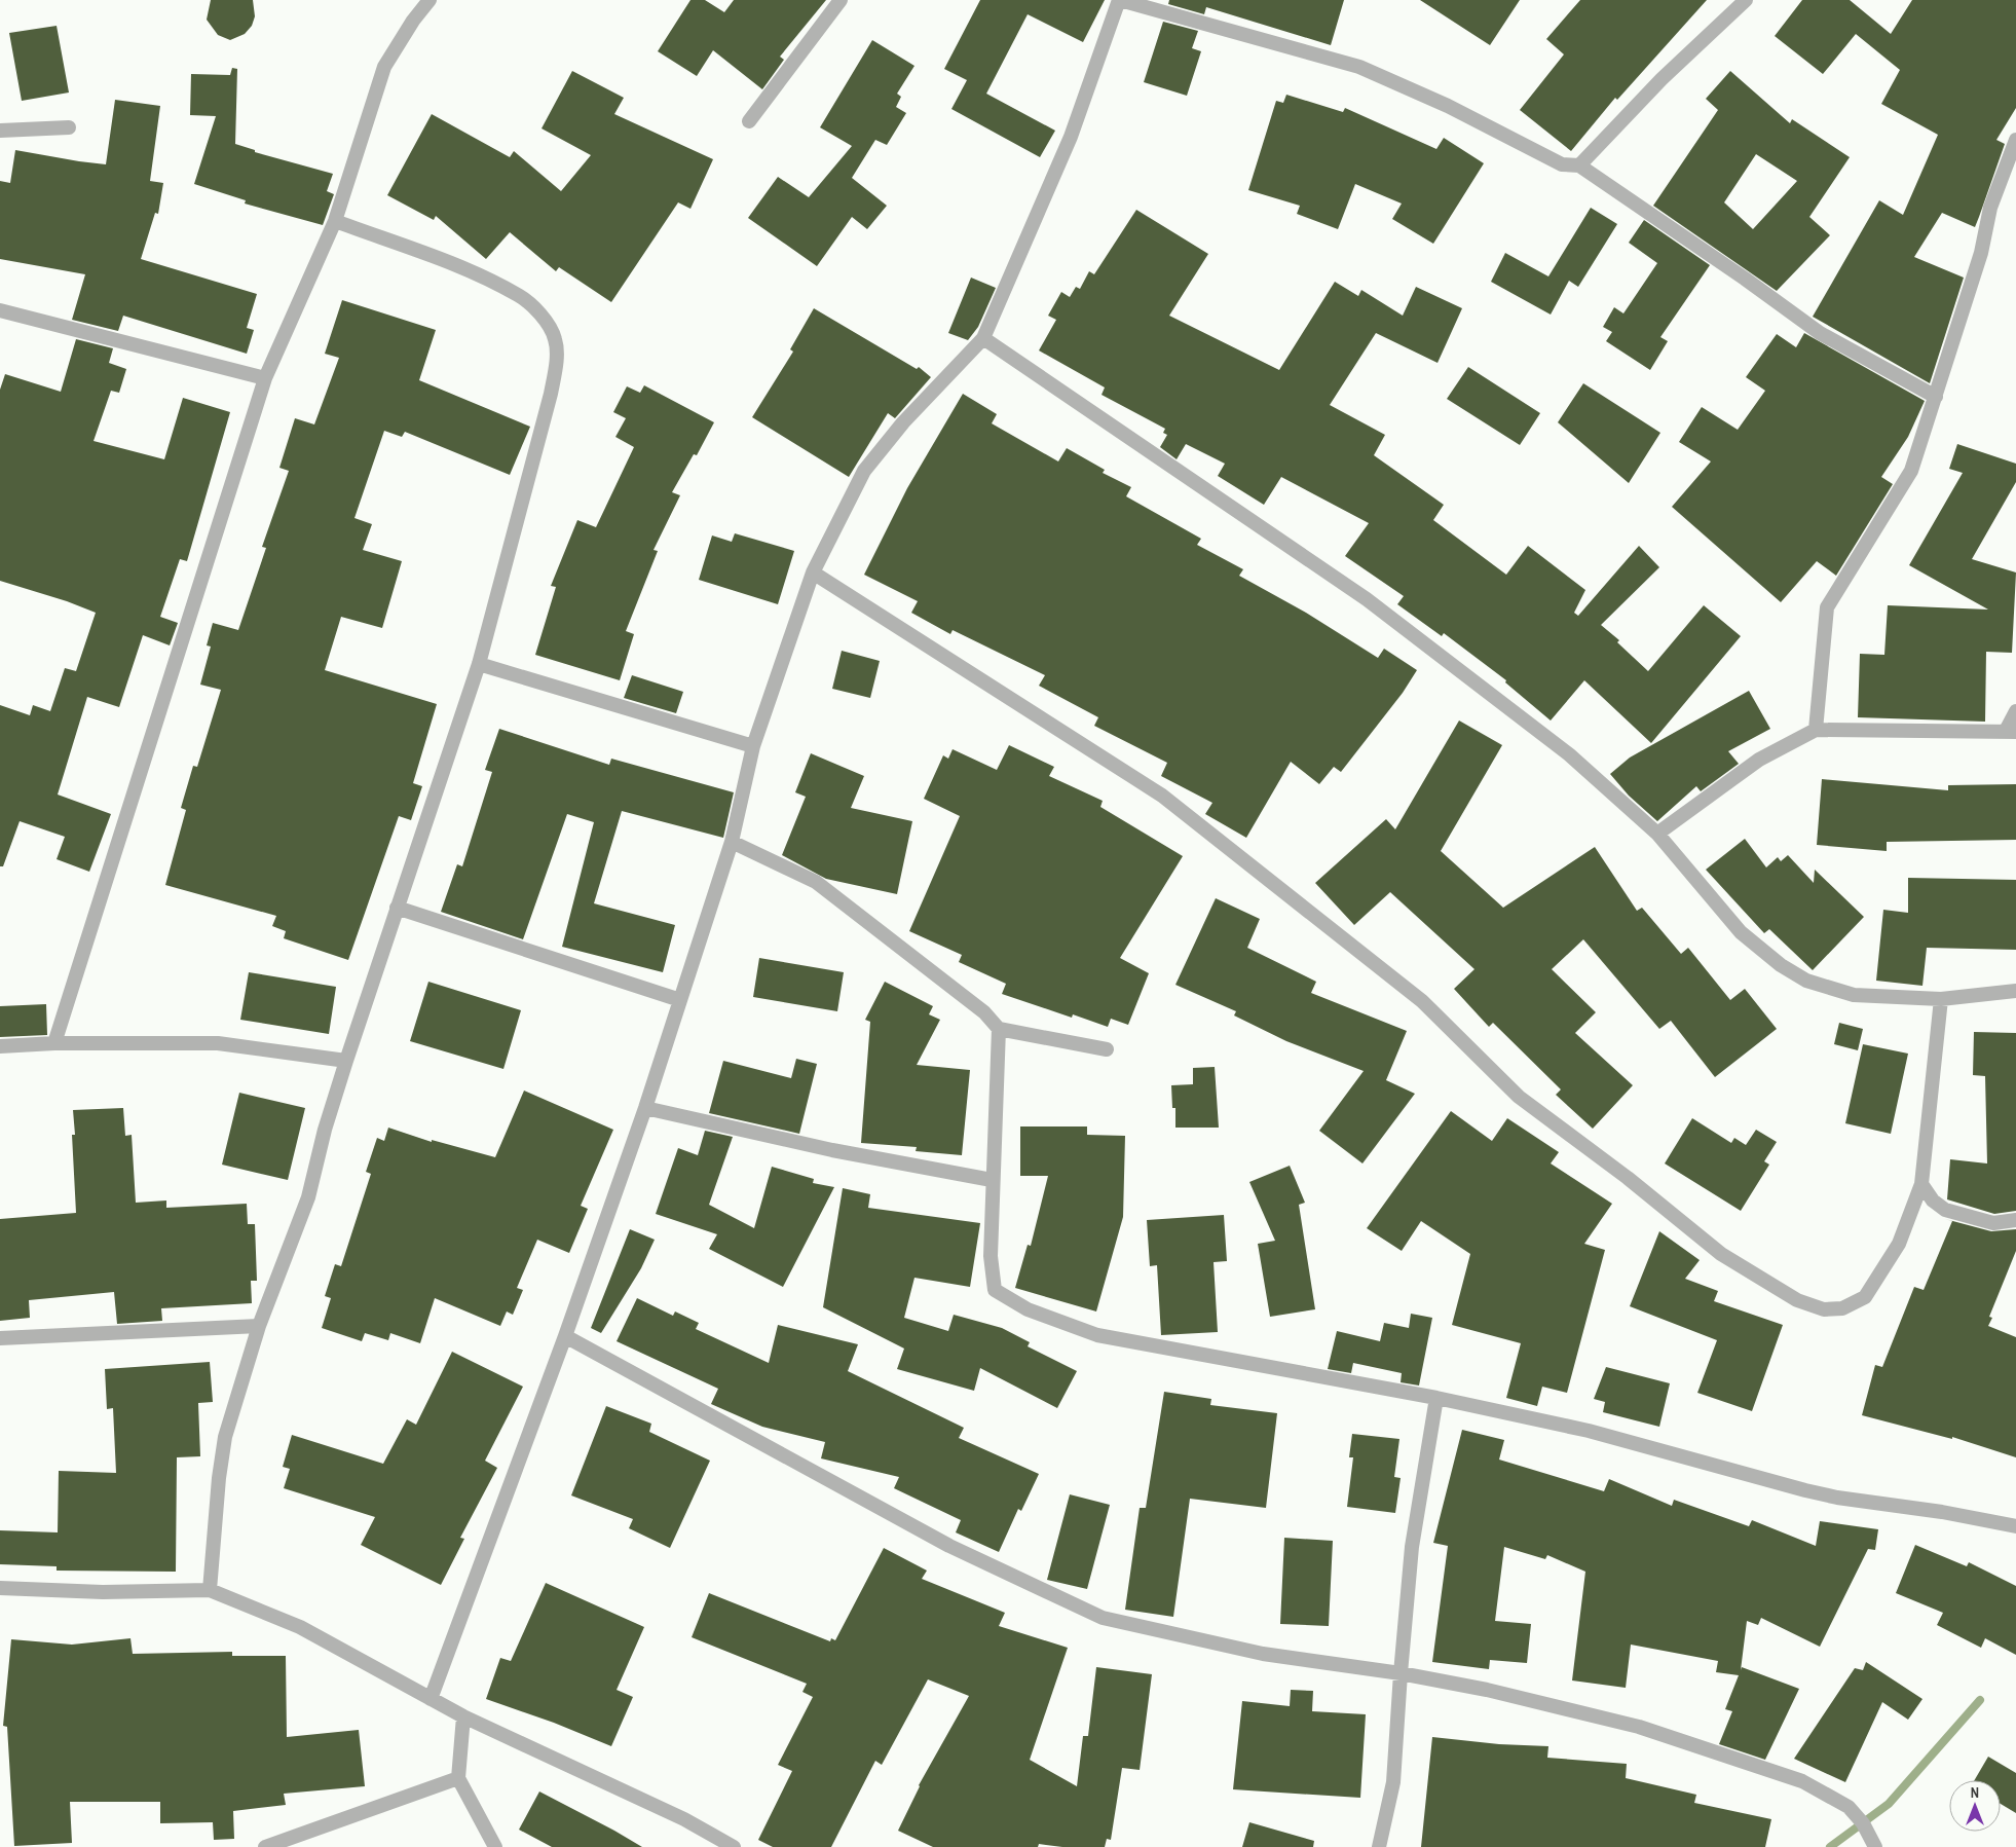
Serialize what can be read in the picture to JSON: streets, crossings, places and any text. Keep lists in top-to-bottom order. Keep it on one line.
{"north":"top"}
